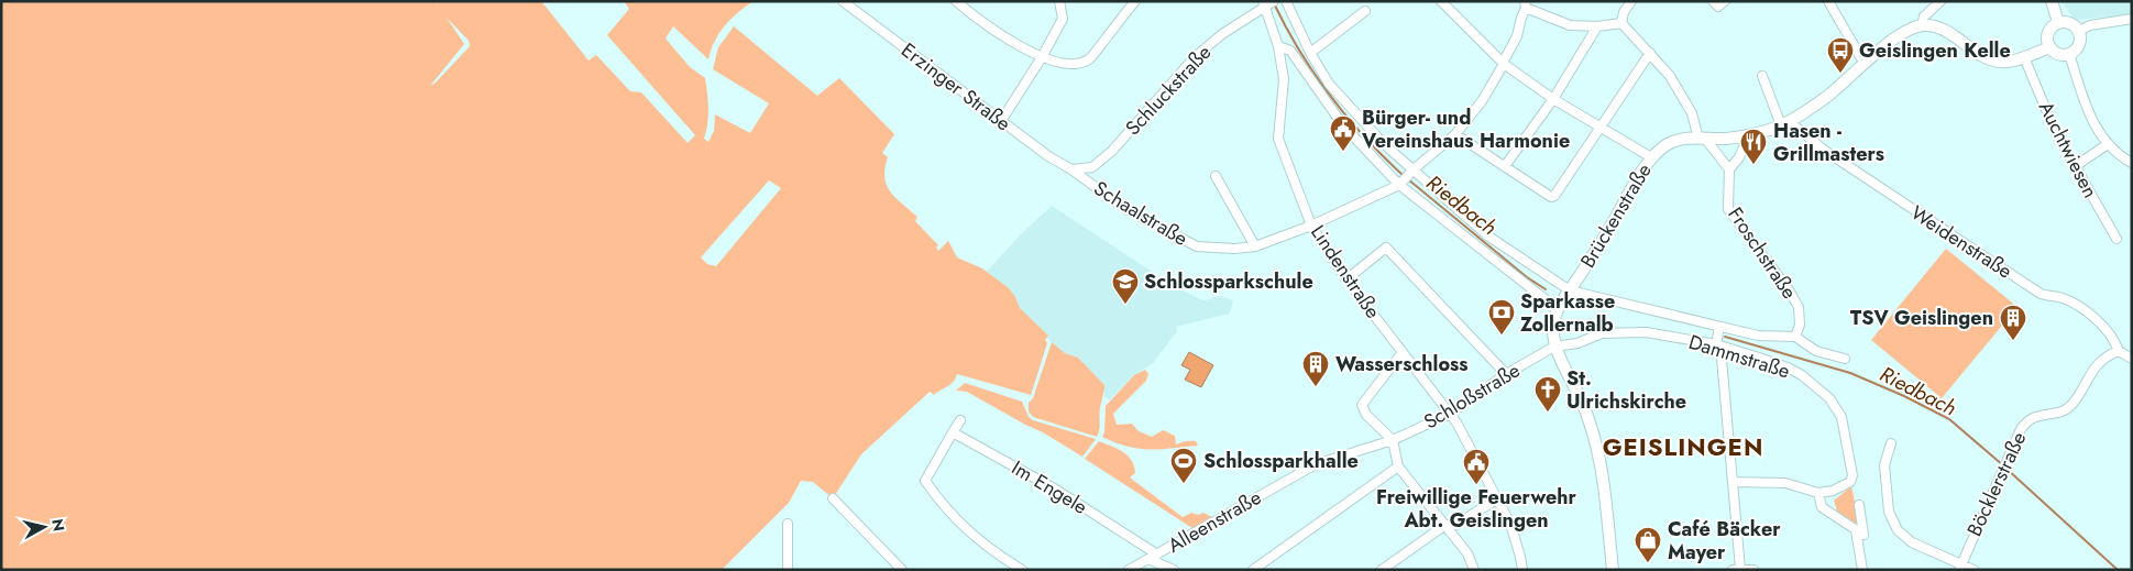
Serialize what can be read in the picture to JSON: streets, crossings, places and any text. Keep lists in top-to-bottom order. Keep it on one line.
{"streets":{"main road":["Brückenstraße"],"street":["Erzinger Straße","Schluckstraße","Auchtwiesen","Schaalstraße","Weidenstraße","Froschstraße","Lindenstraße","Dammstraße","Schloßstraße","Böcklerstraße","Im Engele","Alleenstraße"]},"crossings":[["Erzinger Straße","Schluckstraße"],["Erzinger Straße","Schaalstraße"],["Schluckstraße","Schaalstraße"],["Schluckstraße","Lindenstraße"],["Schaalstraße","Lindenstraße"],["Brückenstraße","Weidenstraße"],["Brückenstraße","Dammstraße"],["Brückenstraße","Schloßstraße"],["Weidenstraße","Böcklerstraße"],["Lindenstraße","Schloßstraße"],["Dammstraße","Schloßstraße"],["Schloßstraße","Alleenstraße"],["Im Engele","Alleenstraße"]],"districts":["GEISLINGEN"],"water":["Riedbach"],"places":{"bus stop":["Geislingen Kelle"],"public building":["Bürger- und Vereinshaus Harmonie","Freiwillige Feuerwehr Abt. Geislingen"],"restaurant":["Hasen - Grillmasters"],"school or university":["Schlossparkschule"],"bank":["Sparkasse Zollernalb"],"building":["TSV Geislingen","Wasserschloss"],"church":["St. Ulrichskirche"],"sports":["Schlossparkhalle"],"shop":["Café Bäcker Mayer"]},"north":"right"}
